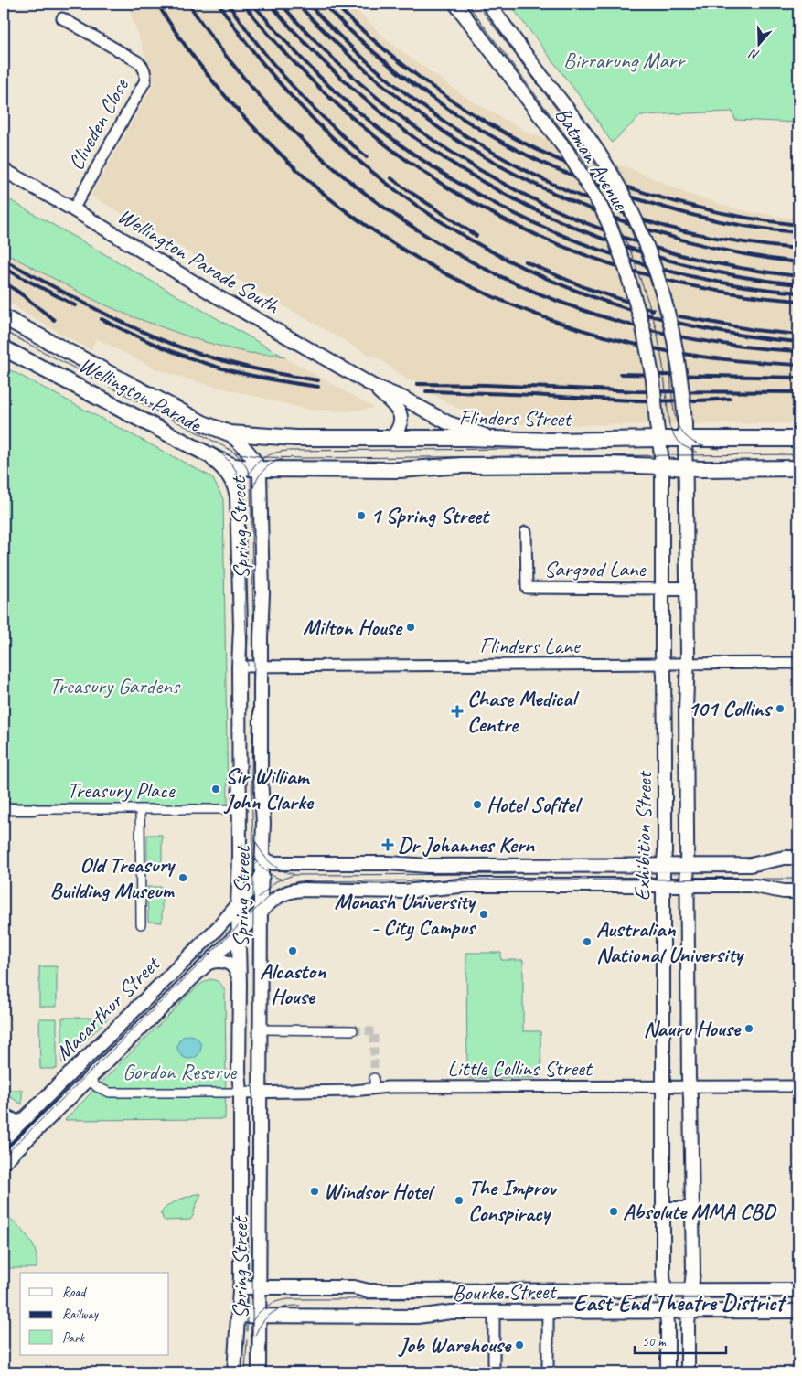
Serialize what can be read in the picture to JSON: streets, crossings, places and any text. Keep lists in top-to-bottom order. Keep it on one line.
{"streets":{"main road":["Wellington Parade","Flinders Street"],"street":["Cliveden Close","Batman Avenue","Wellington Parade South","Spring Street","Sargood Lane","Flinders Lane","Treasury Place","Exhibition Street","Macarthur Street","Little Collins Street","Bourke Street"]},"crossings":[["Cliveden Close","Wellington Parade South"],["Batman Avenue","Flinders Street"],["Batman Avenue","Exhibition Street"],["Wellington Parade South","Flinders Street"],["Wellington Parade","Flinders Street"],["Wellington Parade","Spring Street"],["Flinders Street","Spring Street"],["Flinders Street","Exhibition Street"],["Spring Street","Flinders Lane"],["Spring Street","Treasury Place"],["Spring Street","Macarthur Street"],["Spring Street","Little Collins Street"],["Spring Street","Bourke Street"],["Sargood Lane","Exhibition Street"],["Flinders Lane","Exhibition Street"],["Exhibition Street","Macarthur Street"],["Exhibition Street","Little Collins Street"],["Exhibition Street","Bourke Street"]],"districts":["East End Theatre District"],"parks":["Birrarung Marr","Treasury Gardens","Gordon Reserve"],"places":{"other":["1 Spring Street","Milton House","101 Collins","Sir William John Clarke","Hotel Sofitel","Old Treasury Building Museum","Monash University - City Campus","Australian National University","Alcaston House","Nauru House","Windsor Hotel","The Improv Conspiracy","Absolute MMA CBD","Job Warehouse"],"health":["Chase Medical Centre","Dr Johannes Kern"]},"legend":["Road","Railway","Park"],"scale_bar":"50 m","north":"bottom"}
